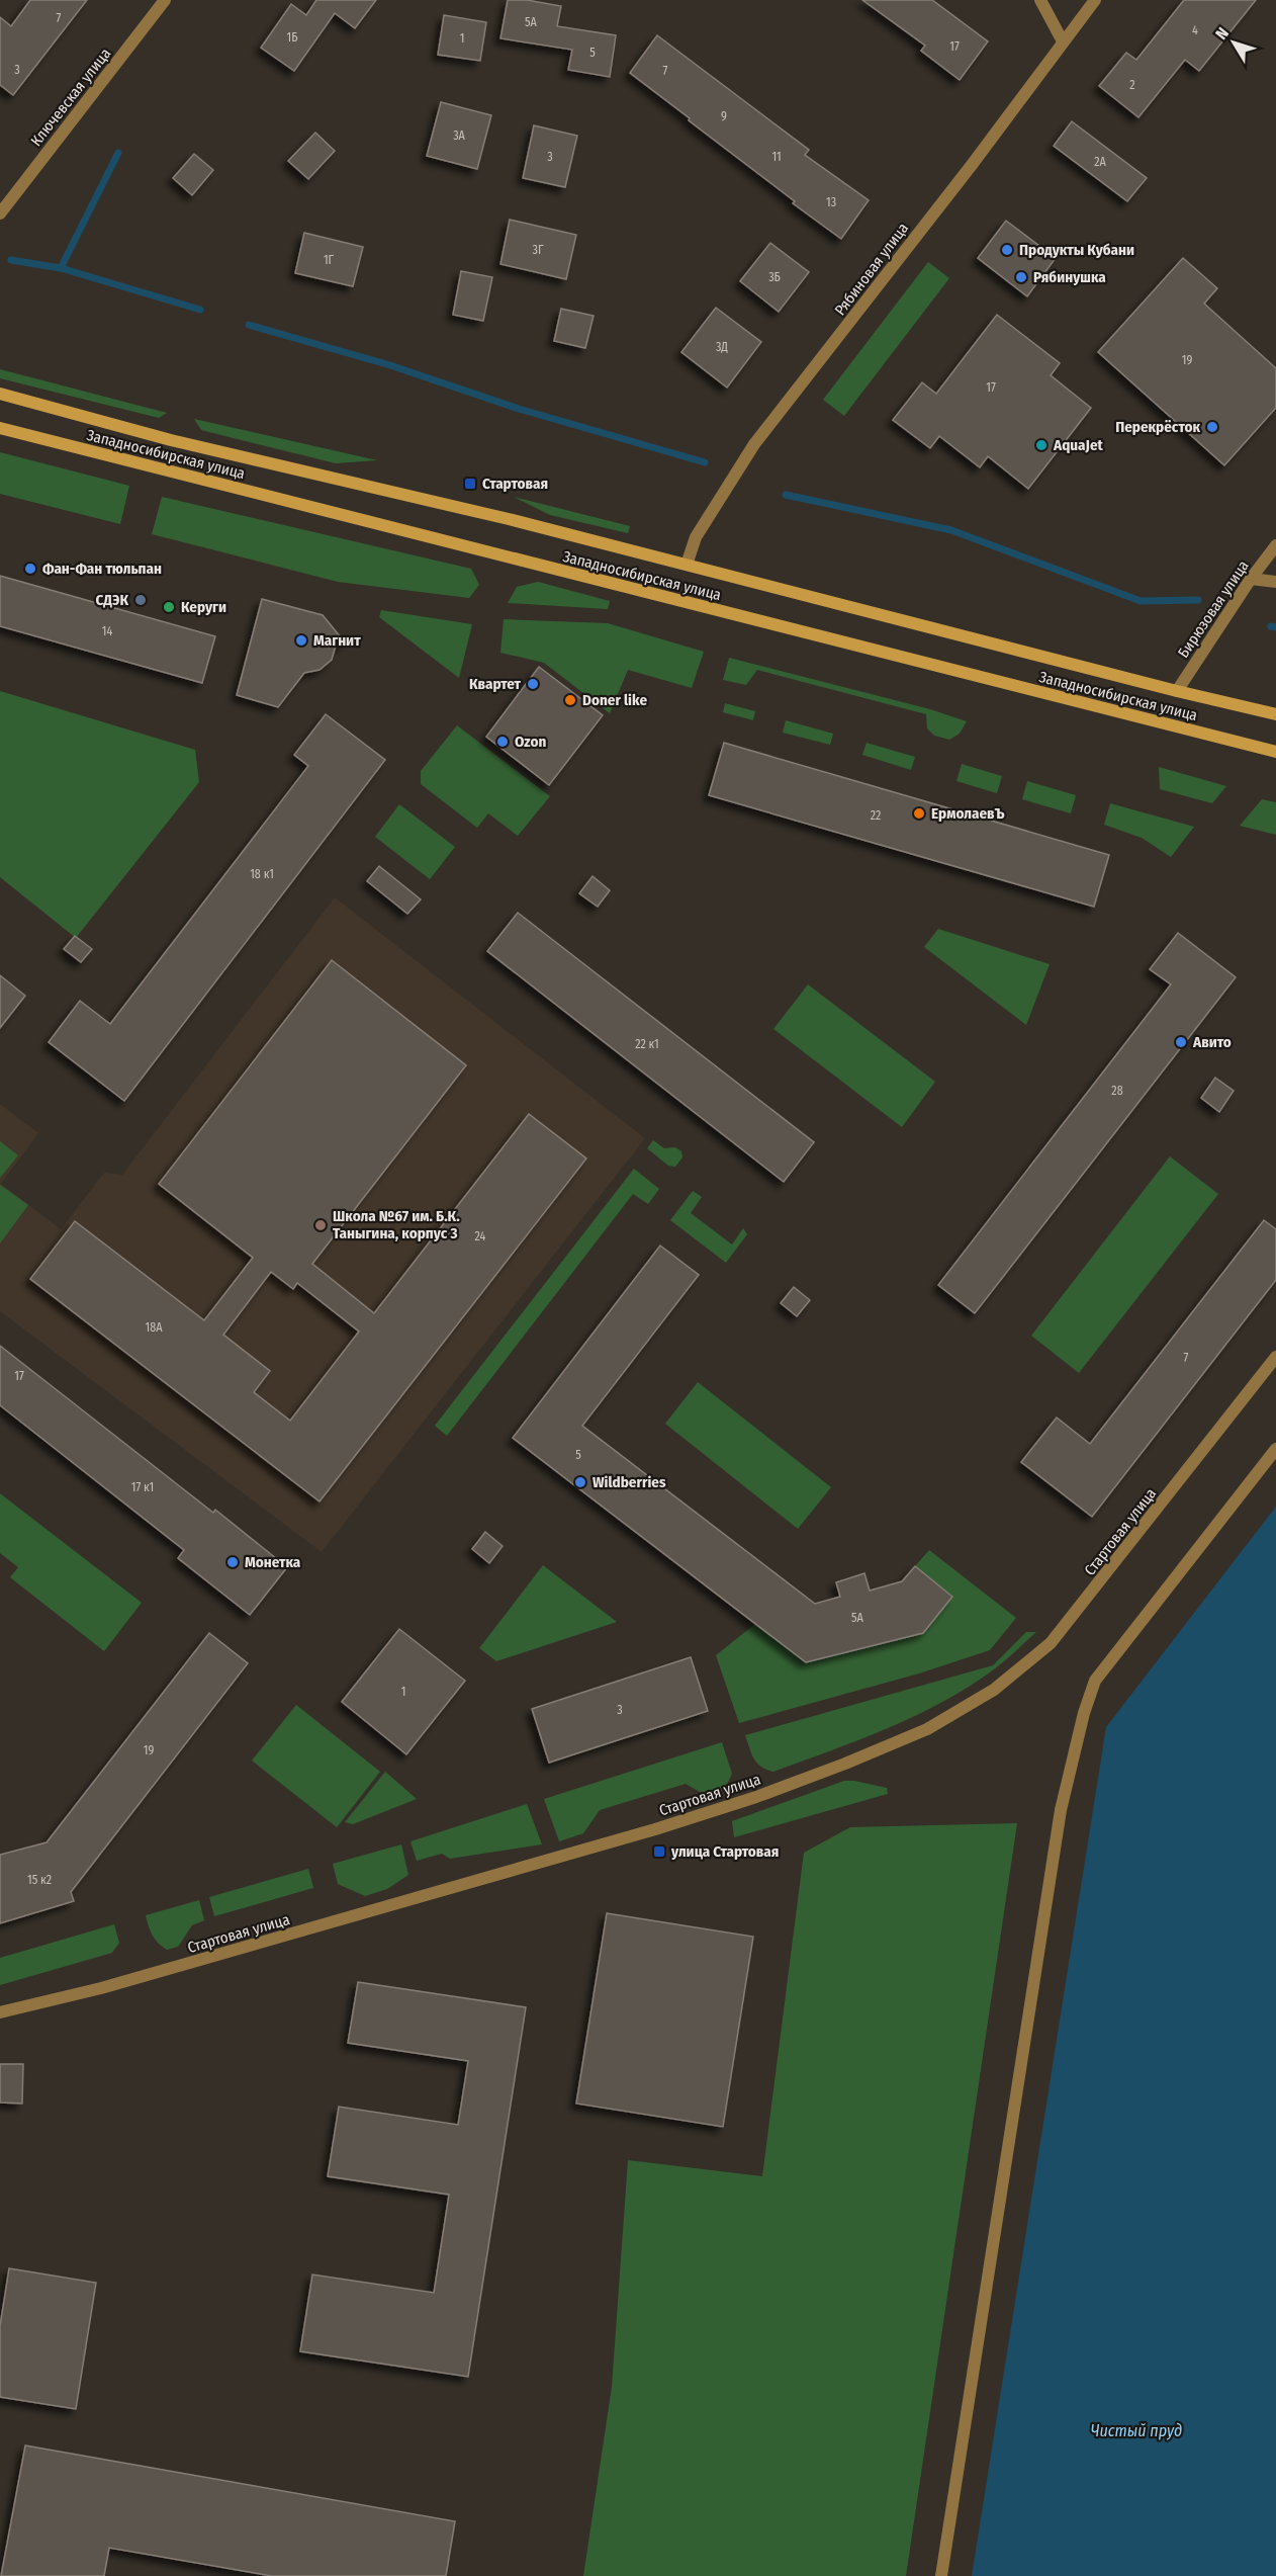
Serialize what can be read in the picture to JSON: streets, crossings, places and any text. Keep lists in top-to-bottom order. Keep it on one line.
{"streets":{"main road":["Западносибирская улица"],"street":["Ключевская улица","Рябиновая улица","Бирюзовая улица","Стартовая улица"]},"crossings":[["Рябиновая улица","Западносибирская улица"],["Западносибирская улица","Бирюзовая улица"]],"water":["Чистый пруд"],"places":{"other":["Продукты Кубани","Рябинушка","Перекрёсток","AquaJet","Фан-Фан тюльпан","СДЭК","Керуги","Магнит","Квартет","Doner like","Ozon","ЕрмолаевЪ","Авито","Школа №67 им. Б.К. Таныгина, корпус 3","Wildberries","Монетка"],"transit":["Стартовая","улица Стартовая"]},"house_numbers":["7","5А","4","1Б","1","17","5","3","7","2","9","3А","3","11","2А","13","3Г","1Г","3Б","3Д","19","17","14","22","18 к1","22 к1","28","24","18А","7","17","5","17 к1","5А","1","3","19","15 к2"],"north":"top left"}
